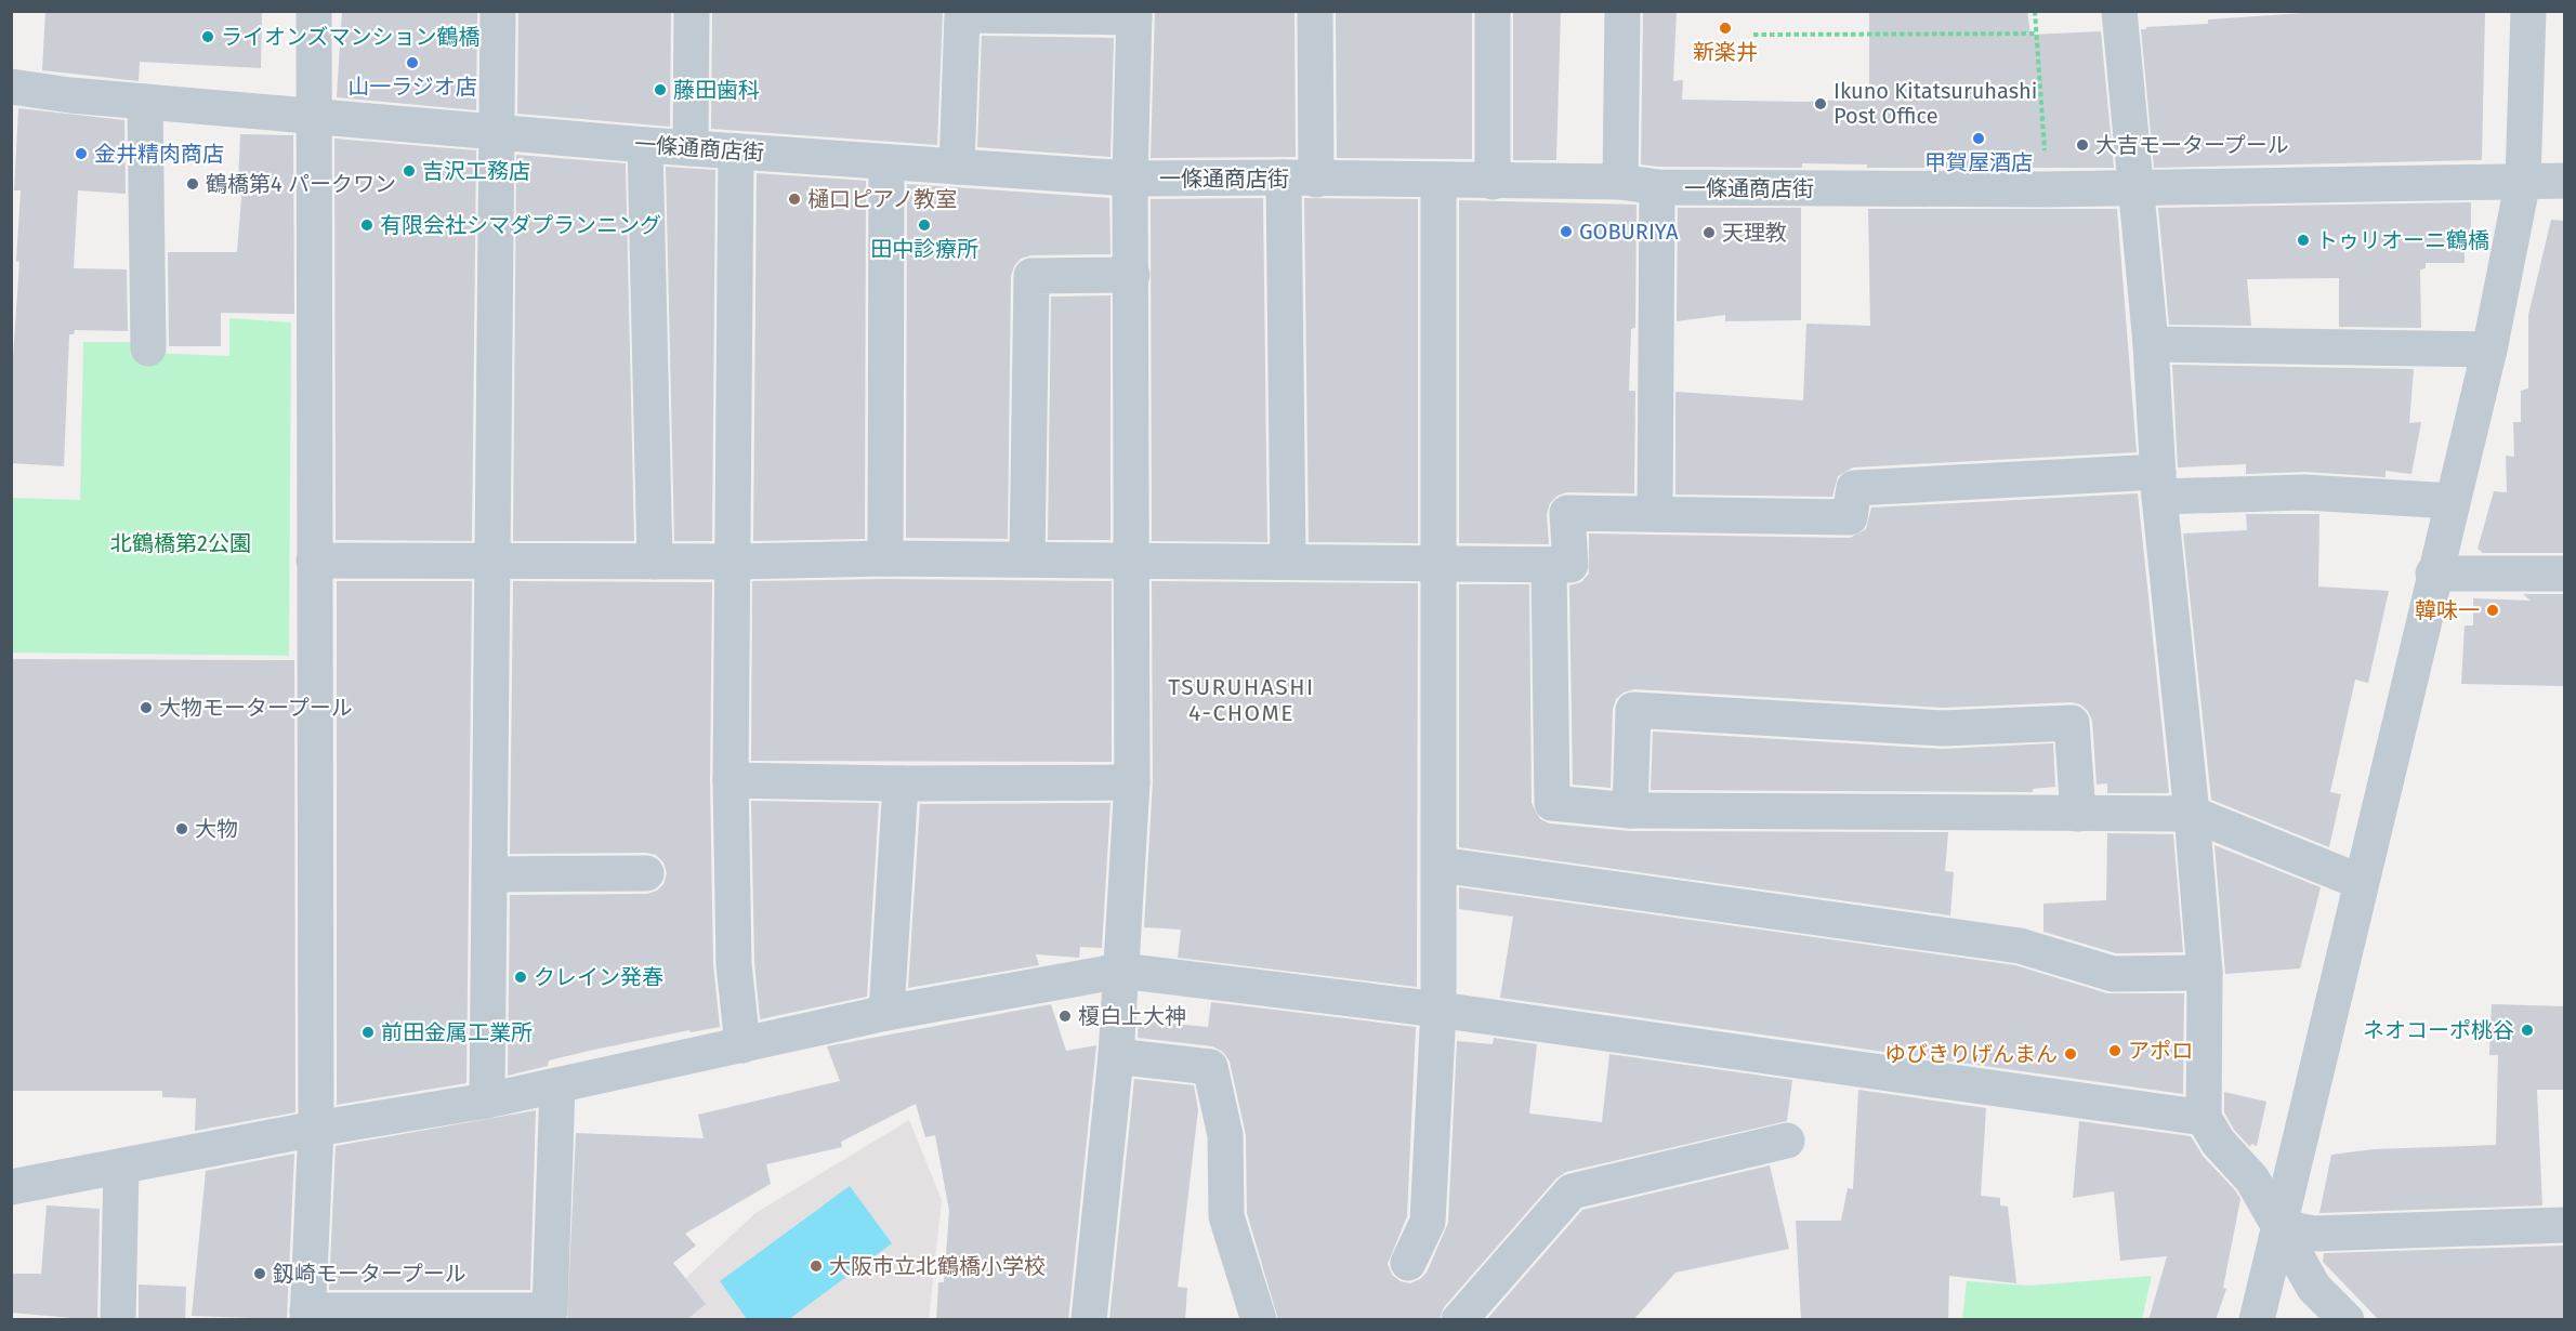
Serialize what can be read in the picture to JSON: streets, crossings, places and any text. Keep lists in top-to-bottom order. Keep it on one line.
{"streets":{"street":["一條通商店街"]},"districts":["TSURUHASHI 4-CHOME"],"parks":["北鶴橋第2公園"],"places":["新楽井","ライオンズマンション鶴橋","山一ラジオ店","藤田歯科","Ikuno Kitatsuruhashi Post Office","甲賀屋酒店","大吉モータープール","金井精肉商店","吉沢工務店","鶴橋第4 パークワン","樋口ピアノ教室","有限会社シマダプランニング","田中診療所","GOBURIYA","天理教","トゥリオーニ鶴橋","韓味一","大物モータープール","大物","クレイン発春","榎白上大神","ネオコーポ桃谷","前田金属工業所","アポロ","ゆびきりげんまん","大阪市立北鶴橋小学校","釼崎モータープール"]}
